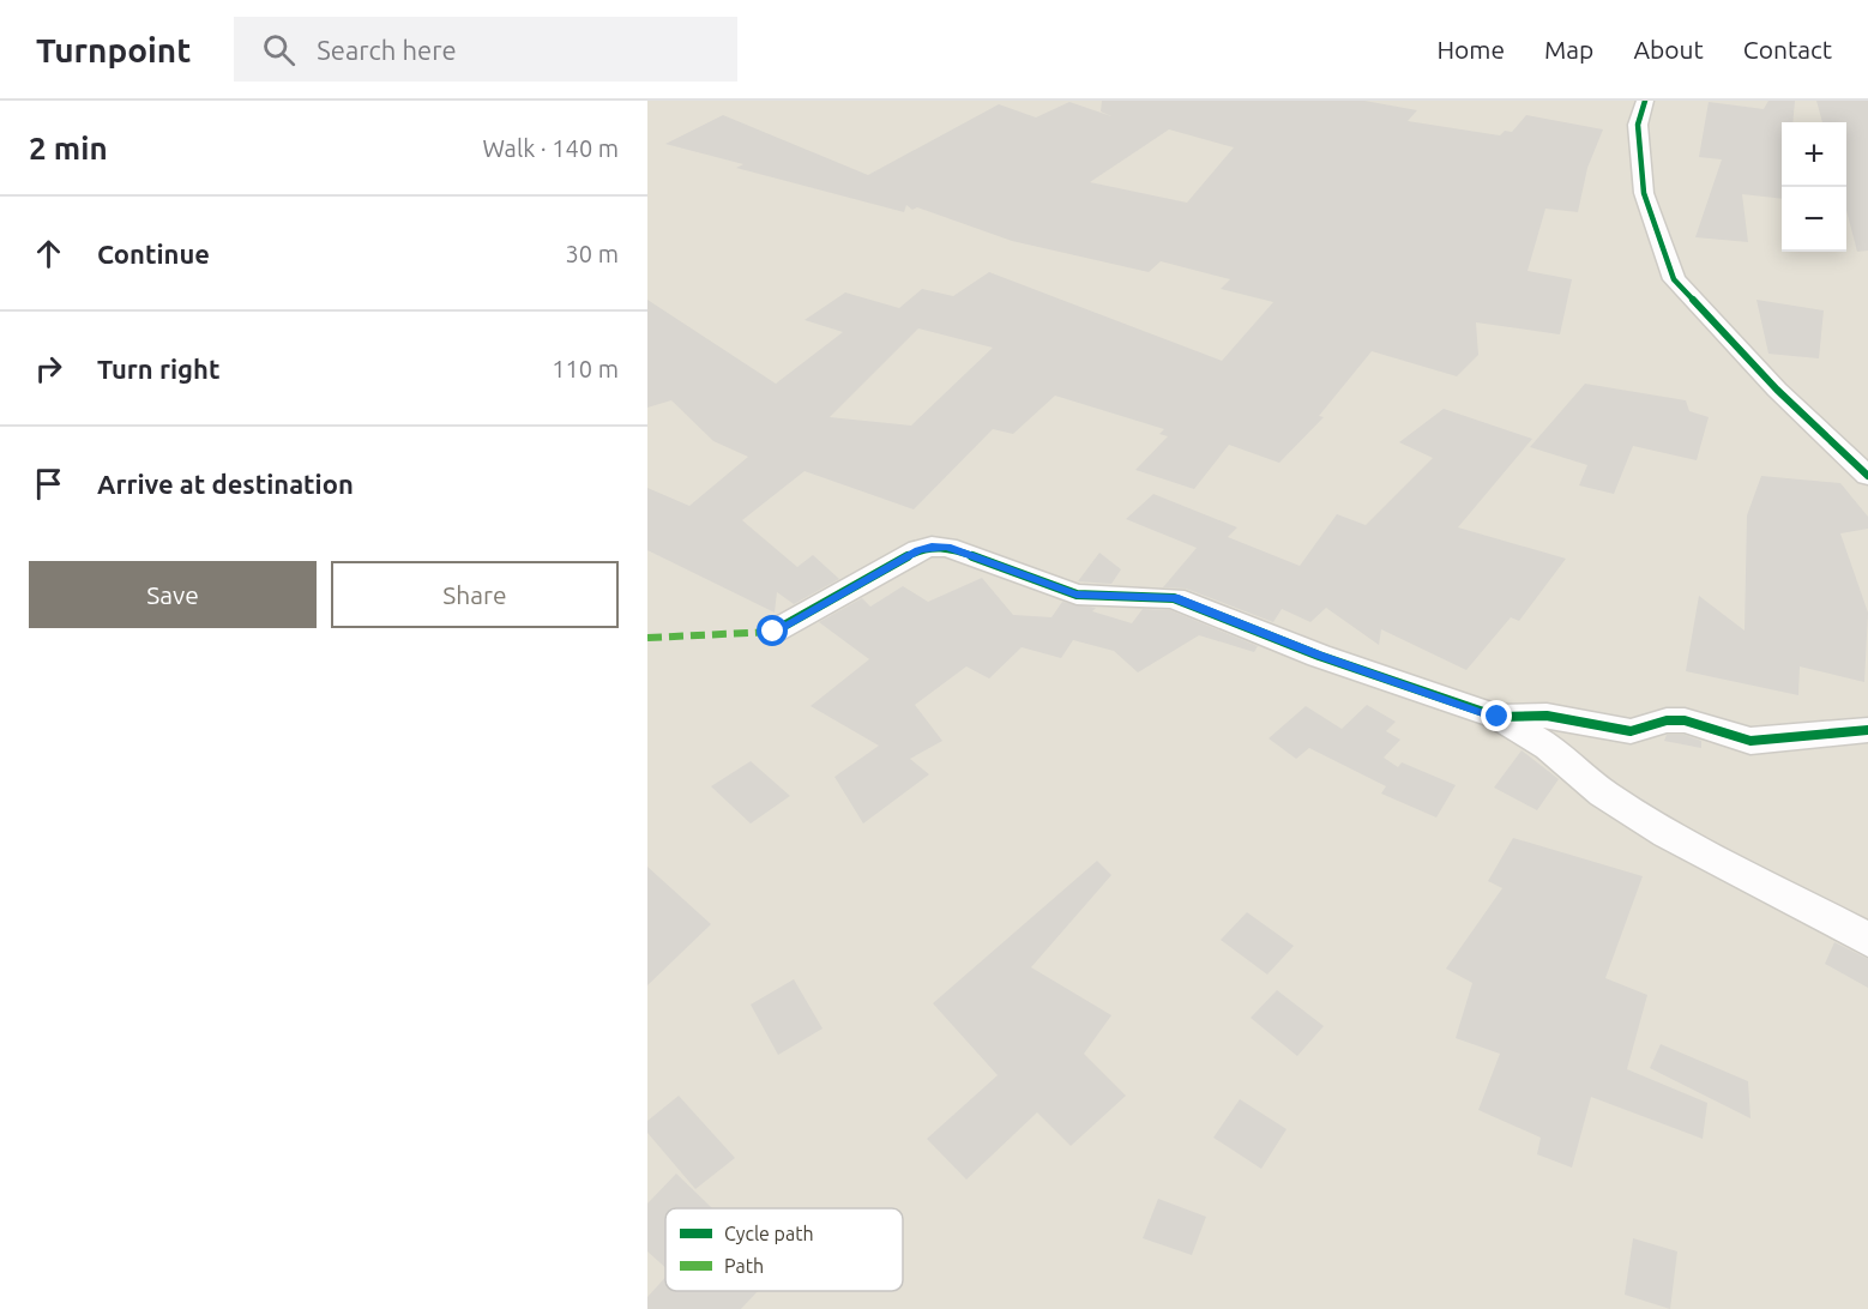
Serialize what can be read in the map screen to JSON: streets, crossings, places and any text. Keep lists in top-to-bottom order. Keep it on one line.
{"legend":["Cycle path","Path"],"page":{"header":"Turnpoint","search":"Search here","nav":["Home","Map","About","Contact"],"heading":["2 min","Walk · 140 m"],"map_buttons":["+","−"],"list":[["Continue","30 m"],["Turn right","110 m"],"Arrive at destination"],"buttons":["Save","Share"]}}
